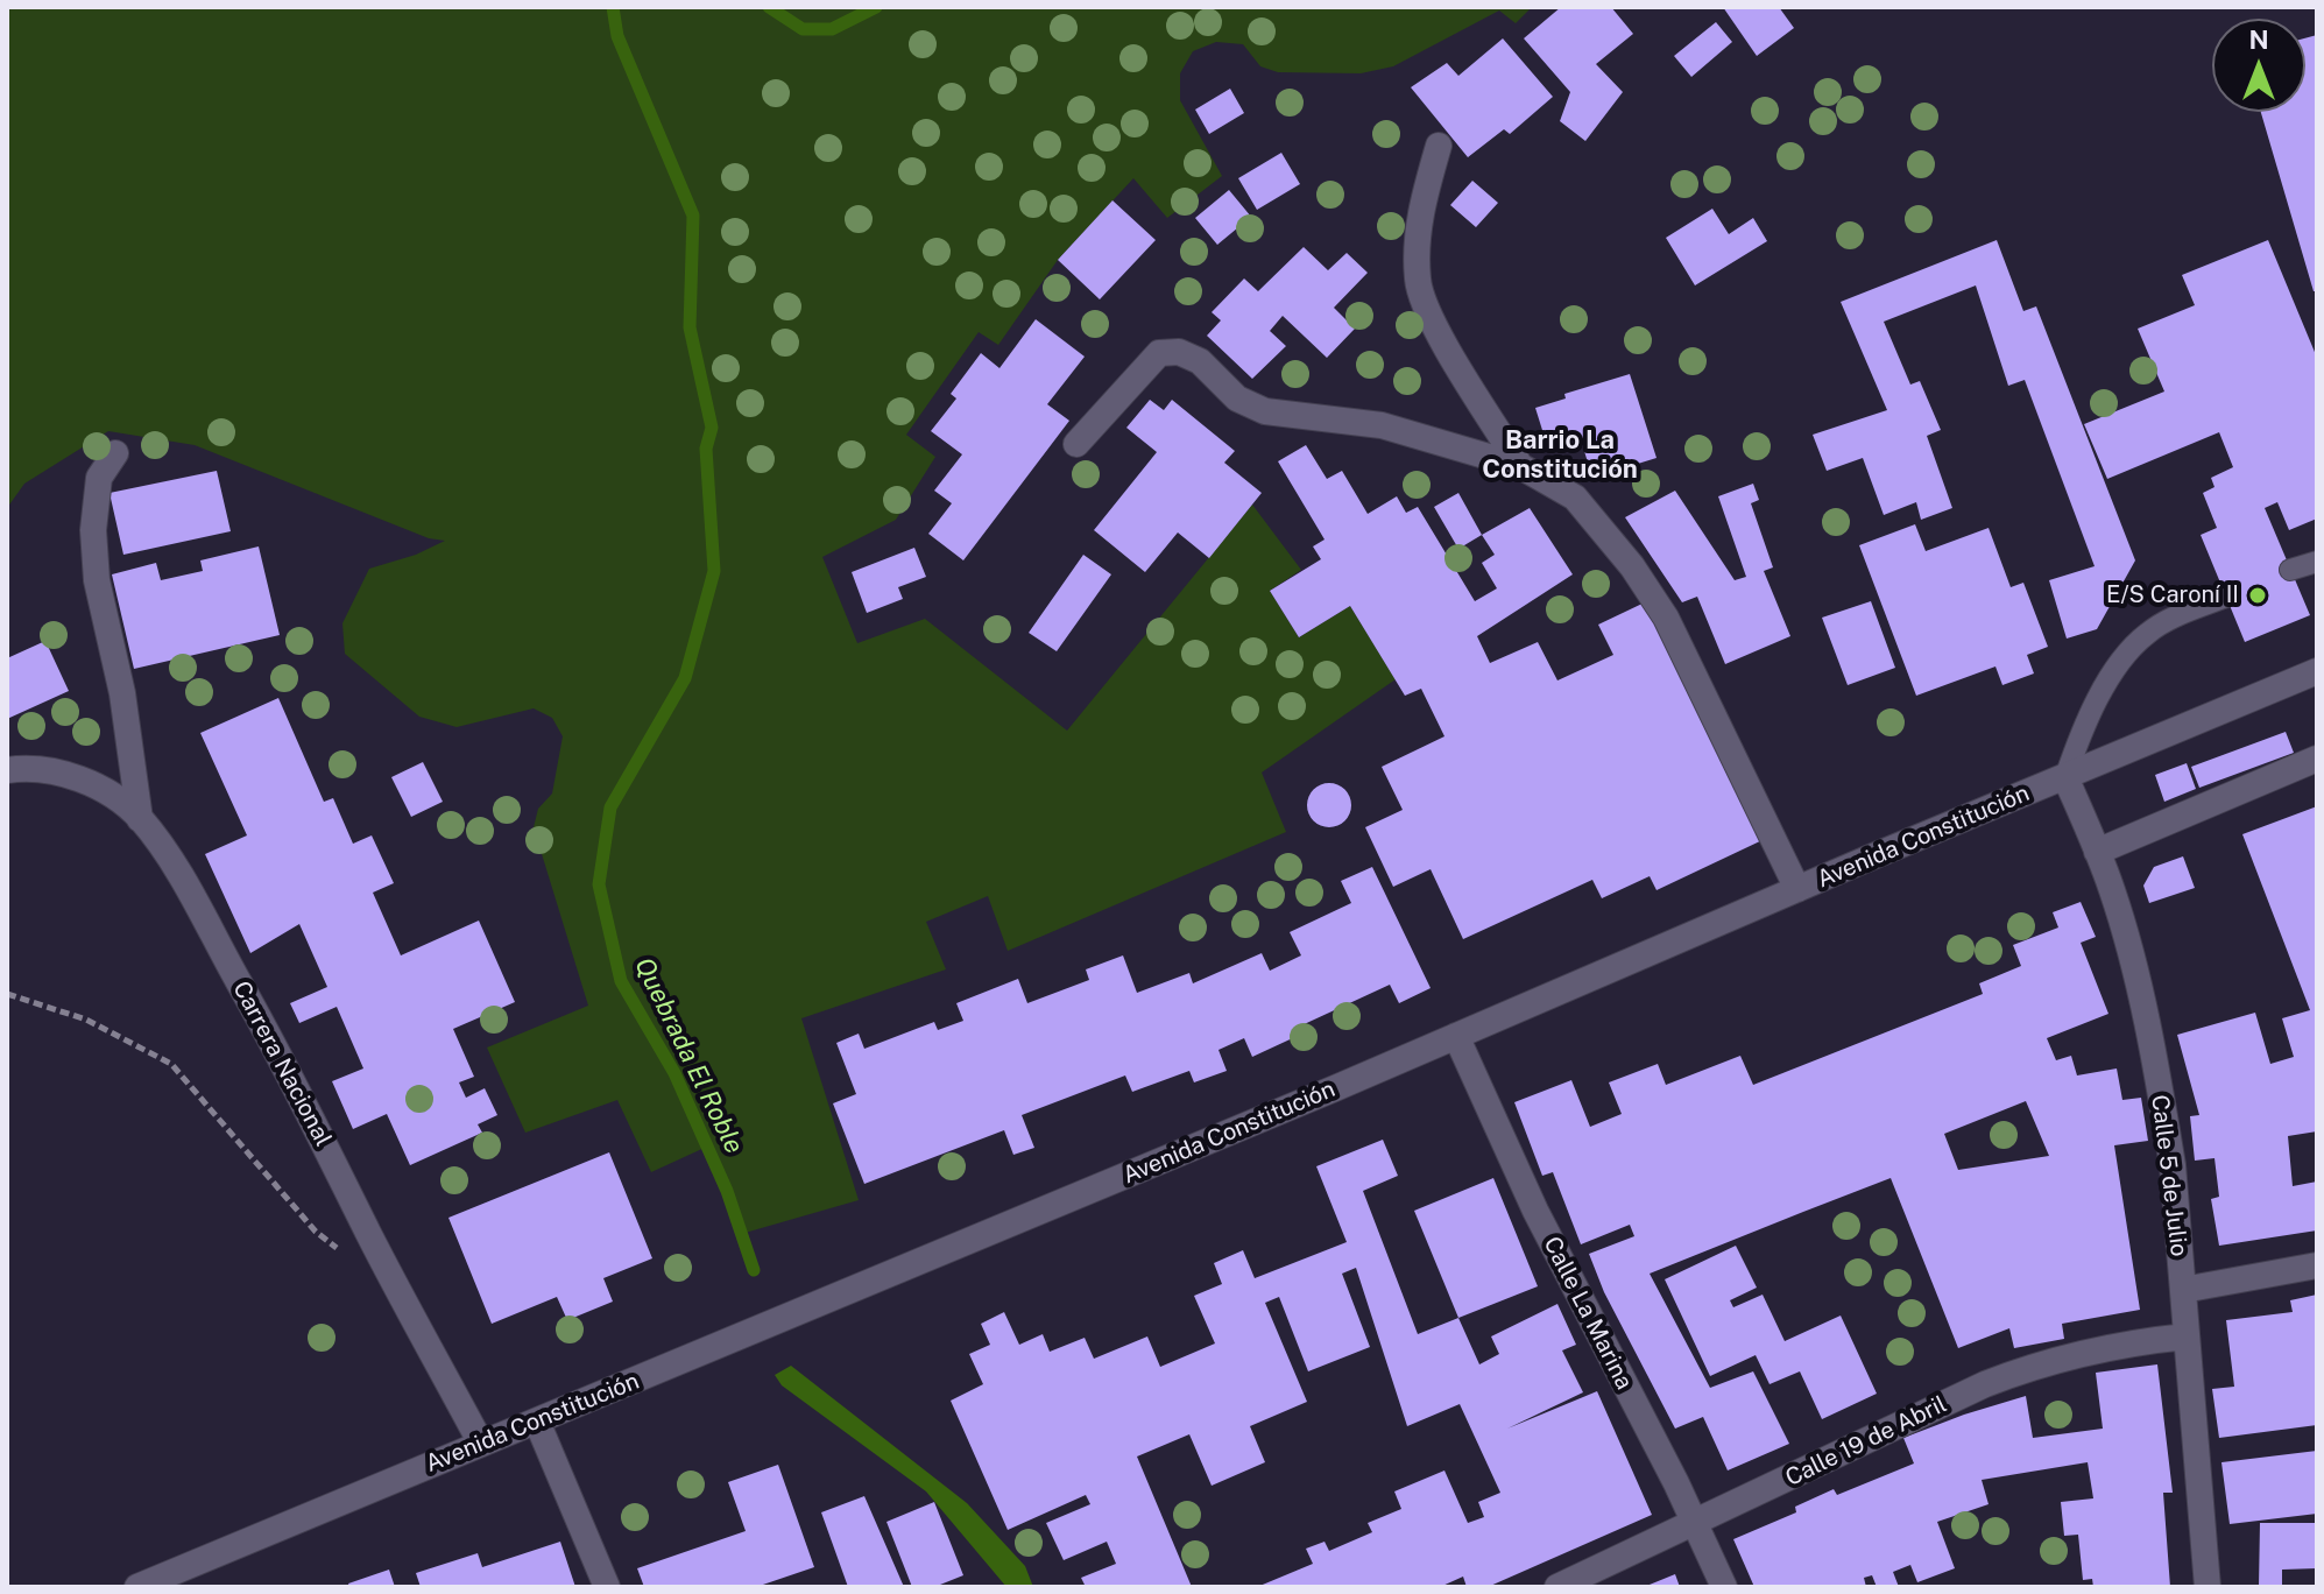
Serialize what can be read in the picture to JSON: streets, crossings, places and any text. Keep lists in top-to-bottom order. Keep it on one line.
{"streets":{"street":["Avenida Constitución","Carrera Nacional","Calle 5 de Julio","Calle La Marina","Calle 19 de Abril"]},"crossings":[["Avenida Constitución","Carrera Nacional"],["Avenida Constitución","Calle 5 de Julio"],["Avenida Constitución","Calle La Marina"],["Calle 5 de Julio","Calle 19 de Abril"],["Calle La Marina","Calle 19 de Abril"]],"districts":["Barrio La Constitución"],"water":["Quebrada El Roble"],"places":["E/S Caroní II"],"north":"top"}
